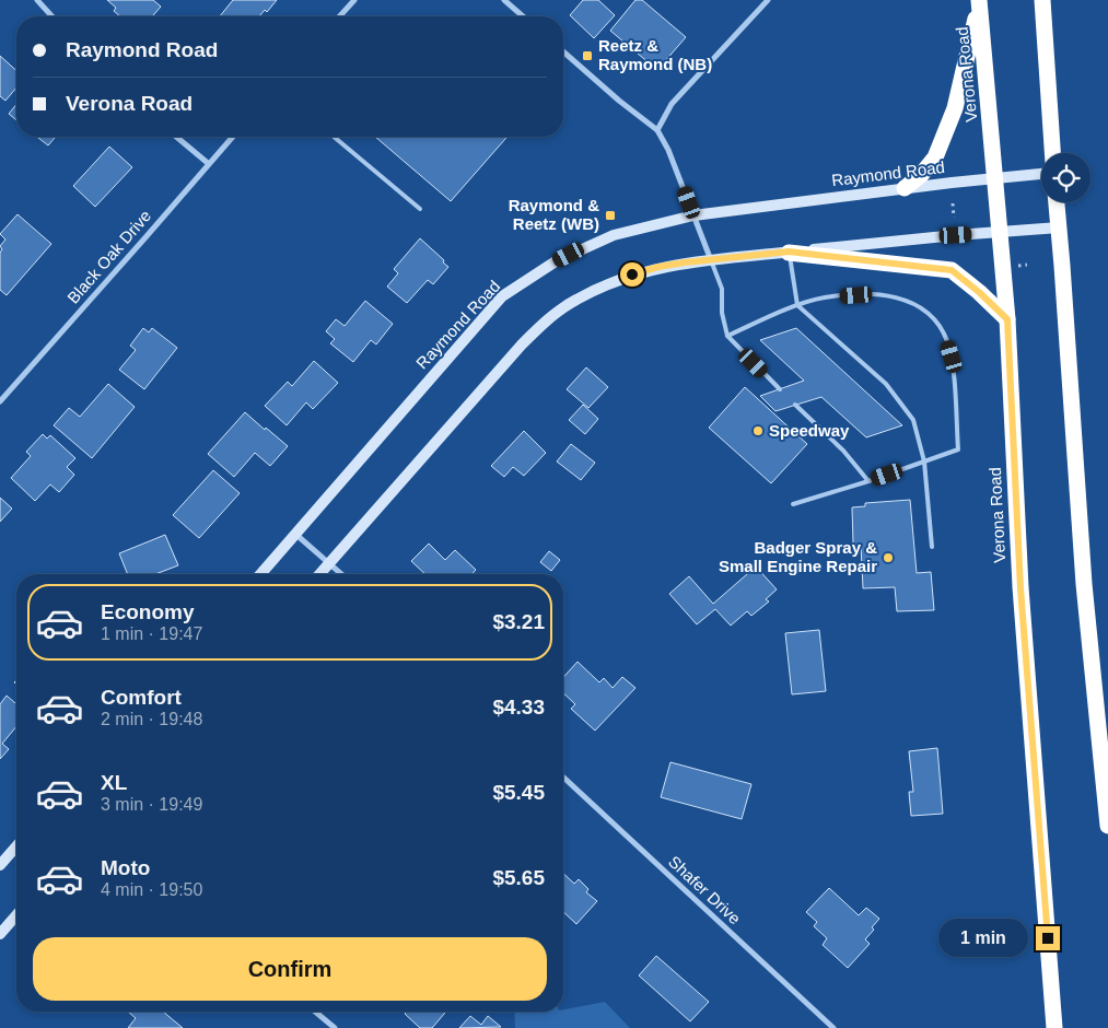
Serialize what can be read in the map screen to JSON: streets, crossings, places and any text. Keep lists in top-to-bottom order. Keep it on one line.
{"streets":{"highway":["Verona Road"],"main road":["Raymond Road"],"street":["Black Oak Drive","Shafer Drive"]},"crossings":[["Verona Road","Raymond Road"]],"places":{"transit":["Reetz & Raymond (NB)","Raymond & Reetz (WB)"],"other":["Speedway","Badger Spray & Small Engine Repair"]},"page":{"banner":["Raymond Road","Verona Road"],"list":[{"name":"Economy","note":"1 min · 19:47","value":"$3.21"},{"name":"Comfort","note":"2 min · 19:48","value":"$4.33"},{"name":"XL","note":"3 min · 19:49","value":"$5.45"},{"name":"Moto","note":"4 min · 19:50","value":"$5.65"}],"bubble":"1 min","buttons":"Confirm"}}
